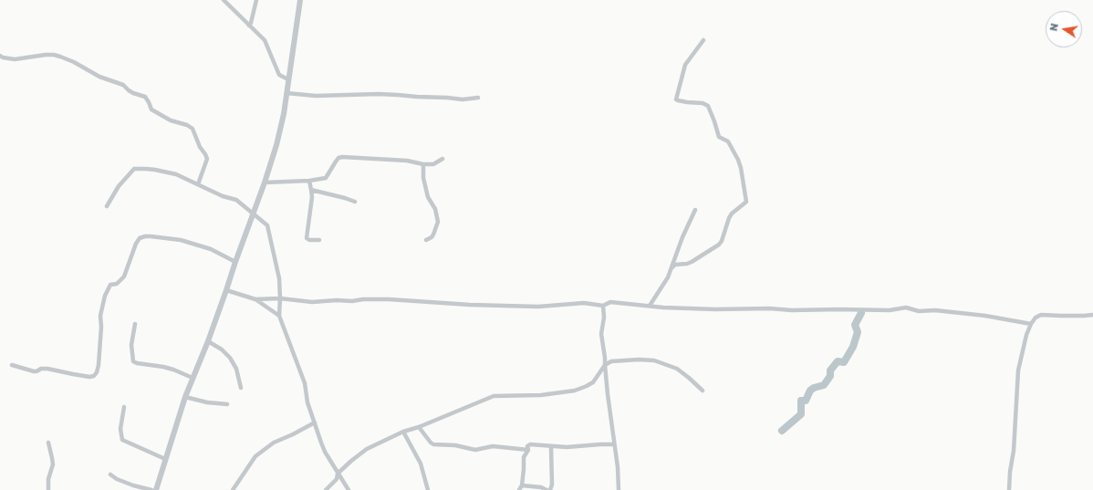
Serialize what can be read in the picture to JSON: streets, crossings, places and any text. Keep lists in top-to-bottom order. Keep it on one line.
{"north":"left"}
